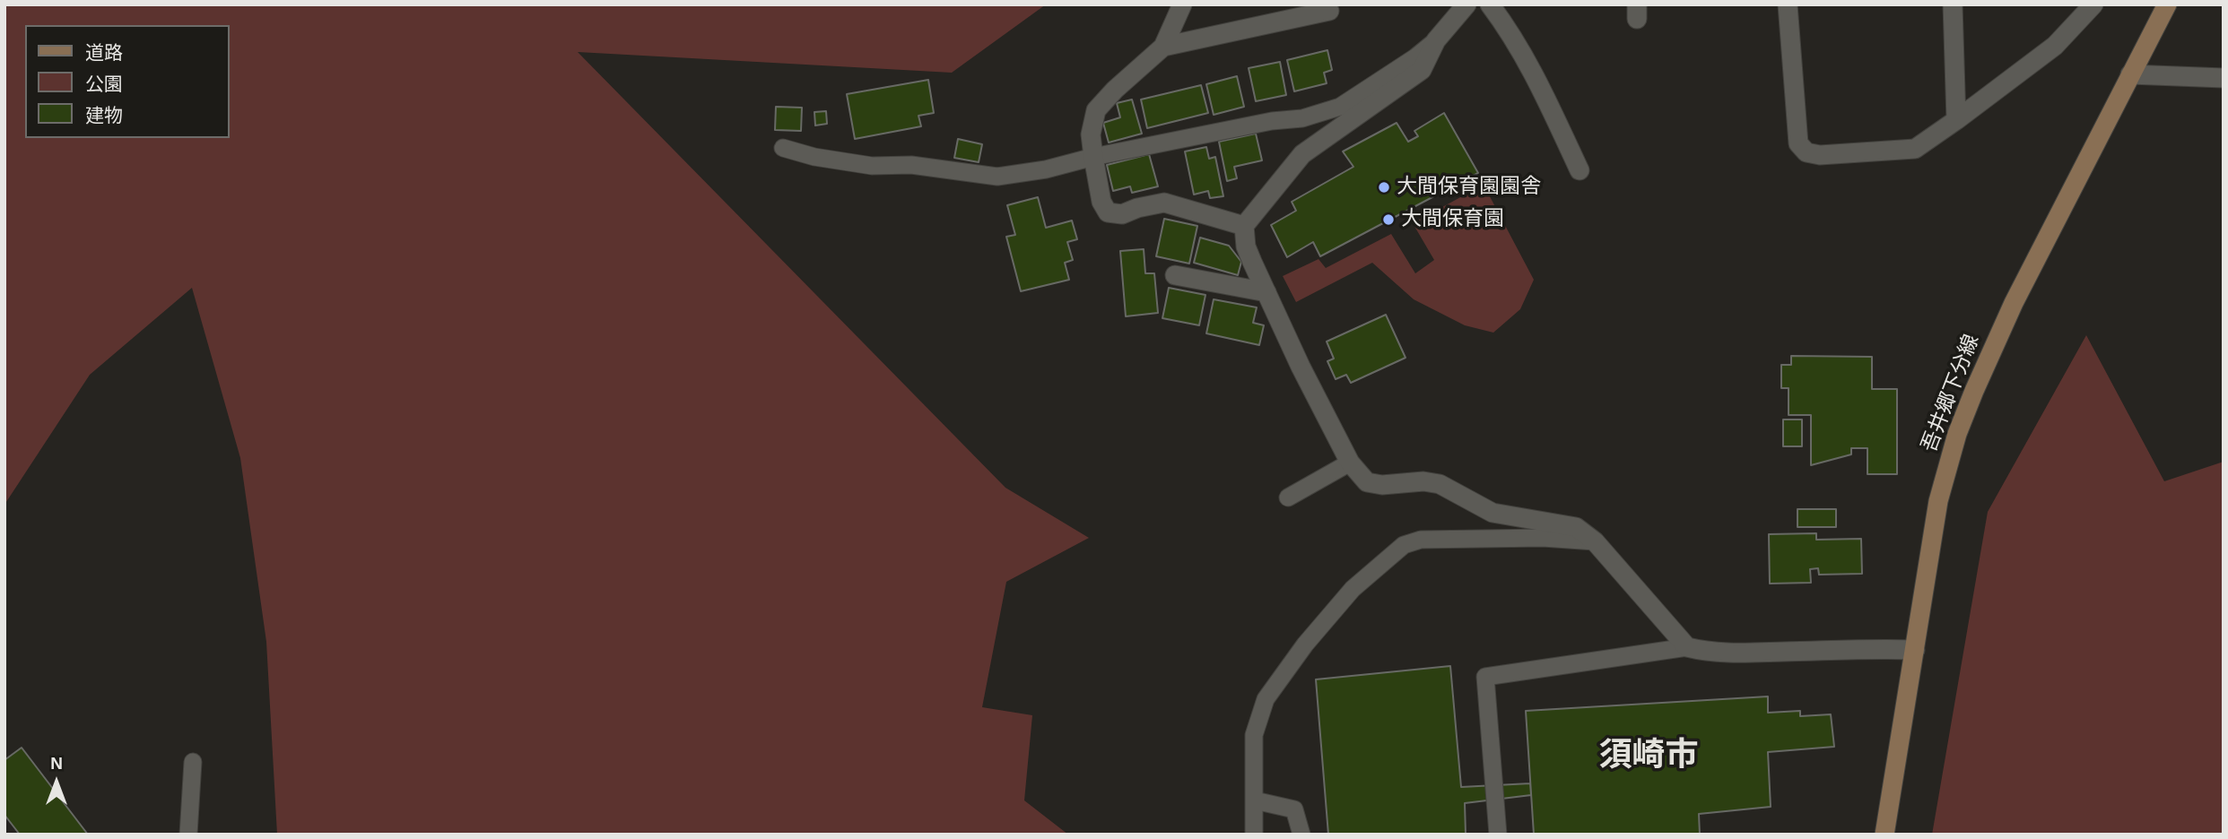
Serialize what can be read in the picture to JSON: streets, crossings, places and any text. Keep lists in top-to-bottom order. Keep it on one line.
{"streets":{"main road":["吾井郷下分線"]},"districts":["須崎市"],"places":["大間保育園園舎","大間保育園"],"legend":["道路","公園","建物"],"north":"top"}
